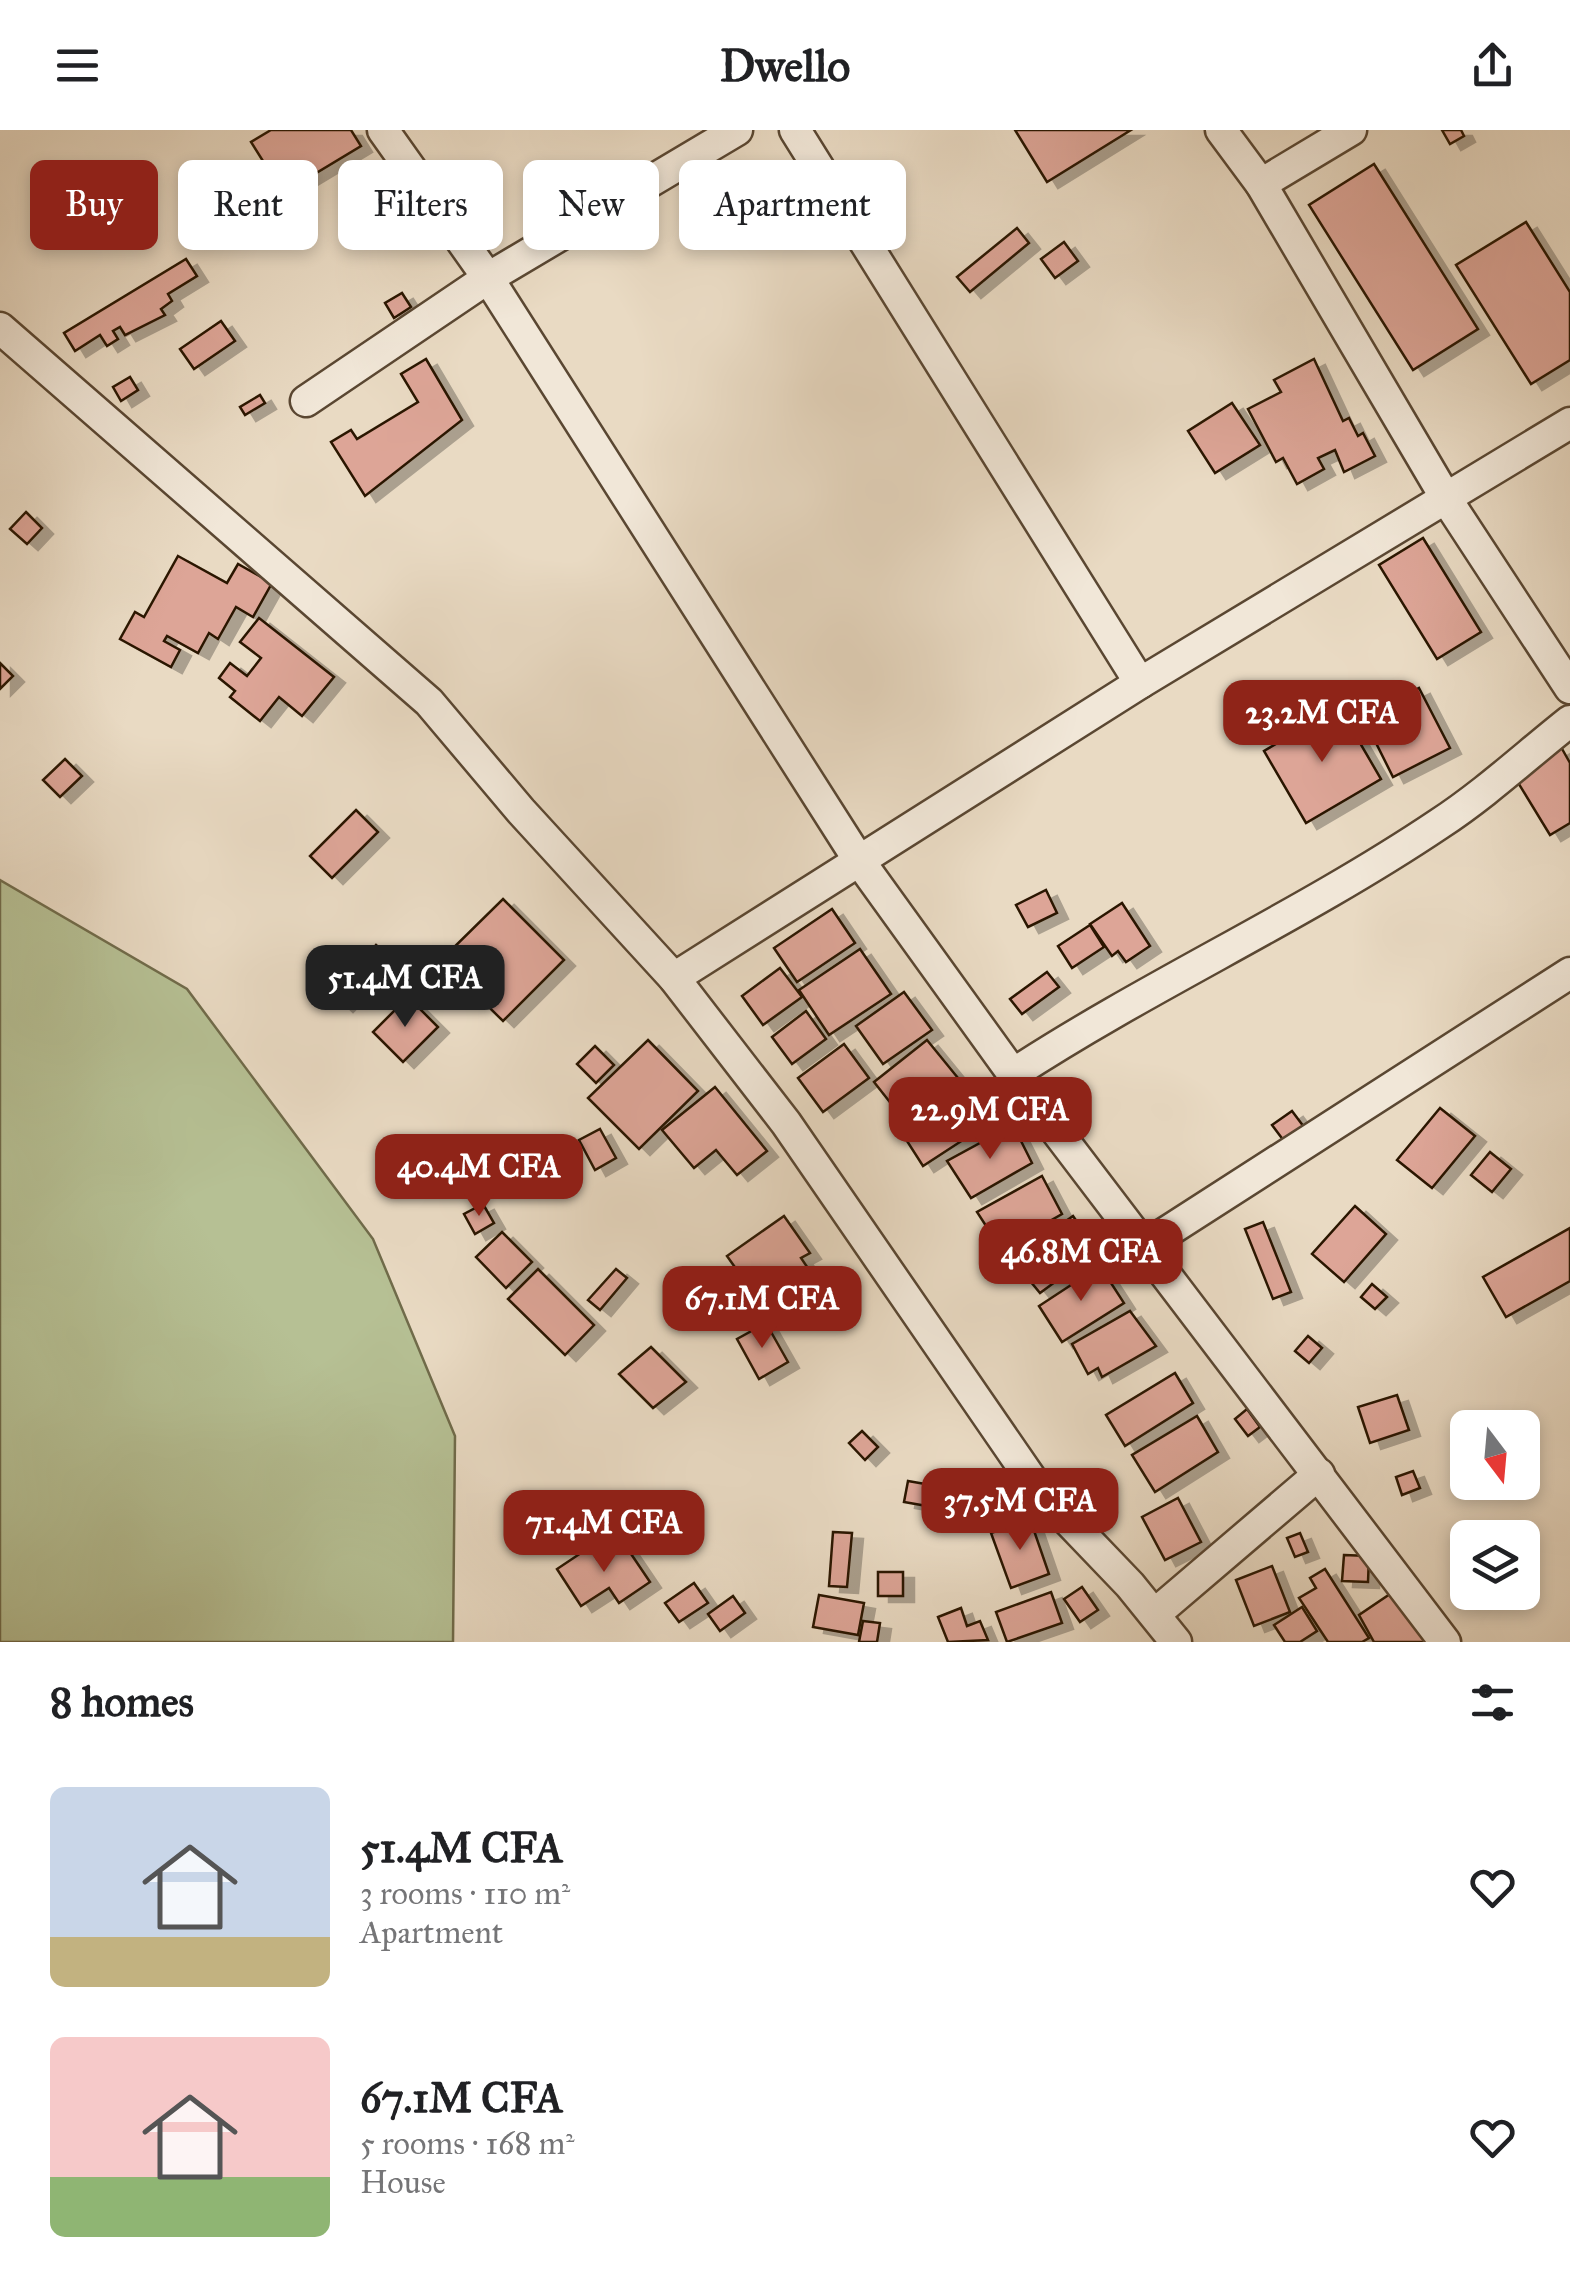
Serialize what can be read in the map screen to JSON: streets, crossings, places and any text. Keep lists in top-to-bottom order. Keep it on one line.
{"north":"bottom","page":{"header":"Dwello","chip":["Buy","Rent","Filters","New","Apartment"],"price":["23.2M CFA","51.4M CFA","22.9M CFA","40.4M CFA","46.8M CFA","67.1M CFA","37.5M CFA","71.4M CFA"],"heading":"8 homes","list":[{"name":"51.4M CFA","note":"3 rooms · 110 m² · Apartment"},{"name":"67.1M CFA","note":"5 rooms · 168 m² · House"}]}}
